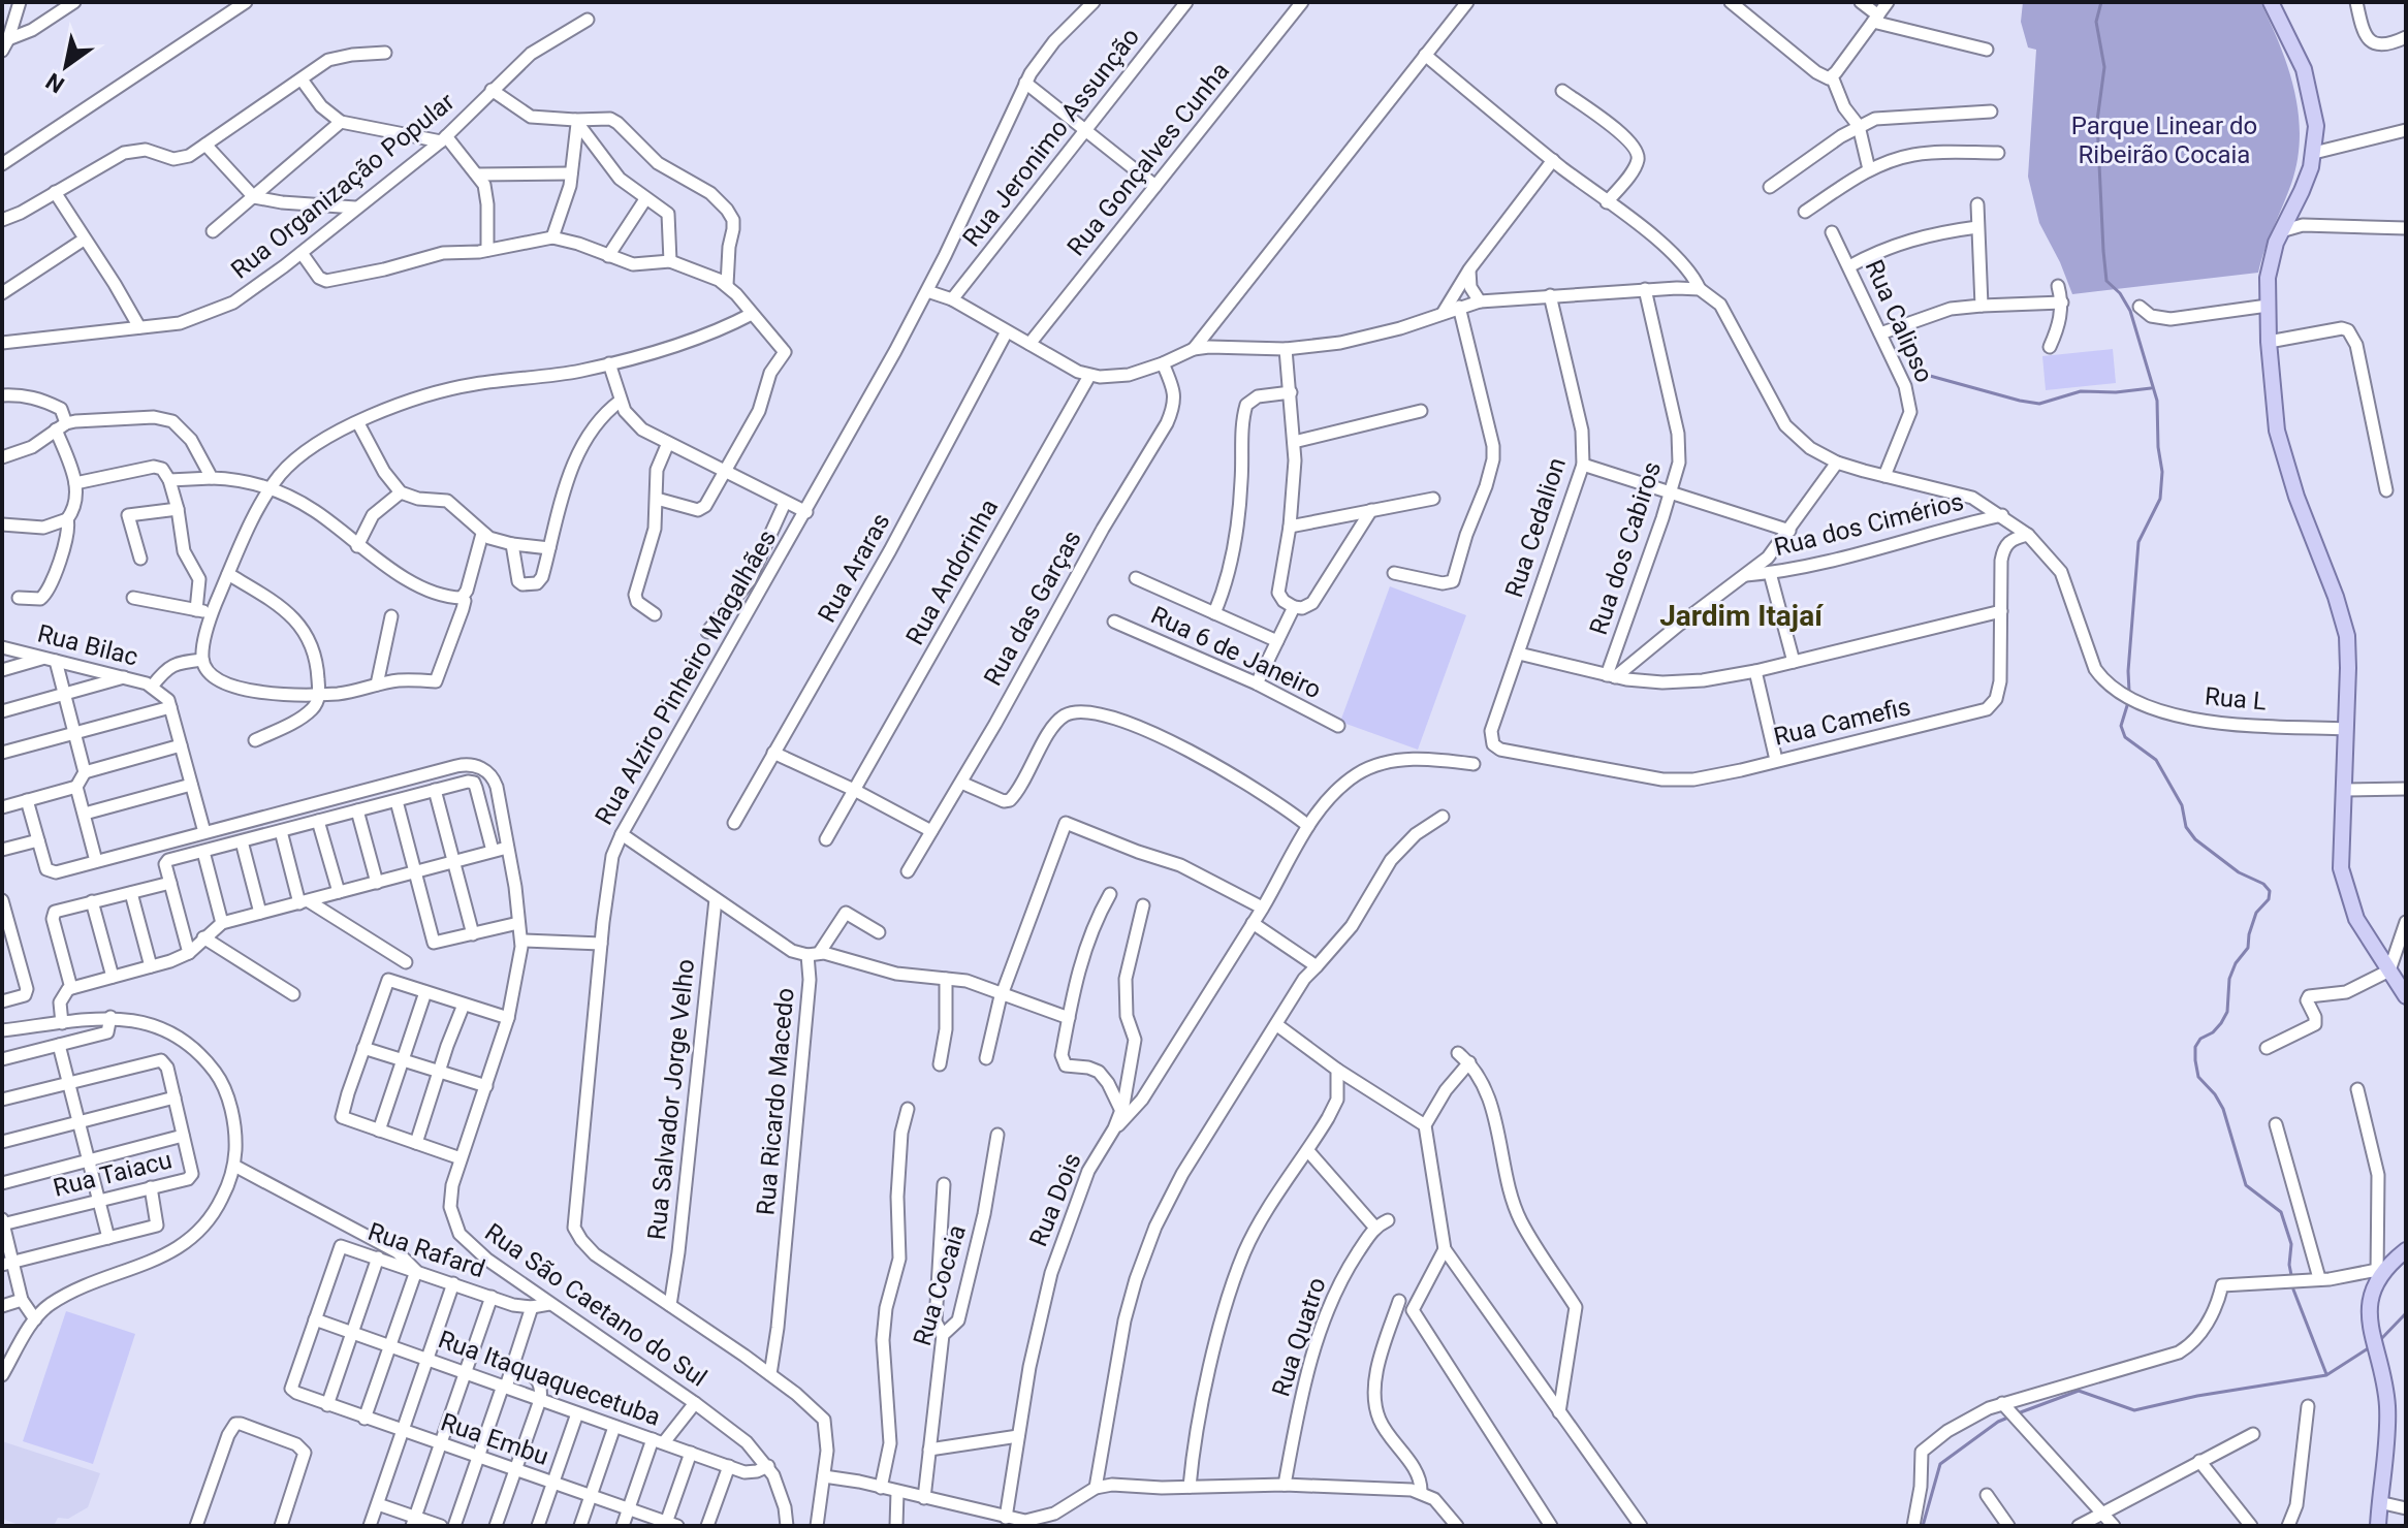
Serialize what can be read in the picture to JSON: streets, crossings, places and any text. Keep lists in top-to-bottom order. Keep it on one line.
{"streets":{"street":["Rua Jeronimo Assunção","Rua Gonçalves Cunha","Rua Organização Popular","Rua Calipso","Rua dos Cimérios","Rua Cedalion","Rua dos Cabiros","Rua Araras","Rua Andorinha","Rua das Garças","Rua Bilac","Rua 6 de Janeiro","Rua Alziro Pinheiro Magalhães","Rua L","Rua Camefis","Rua Salvador Jorge Velho","Rua Ricardo Macedo","Rua Taiacu","Rua Dois","Rua Rafard","Rua Cocaia","Rua São Caetano do Sul","Rua Quatro","Rua Itaquaquecetuba","Rua Embu"]},"crossings":[["Rua Cedalion","Rua Camefis"],["Rua Bilac","Rua São Caetano do Sul"],["Rua Alziro Pinheiro Magalhães","Rua Salvador Jorge Velho"],["Rua Alziro Pinheiro Magalhães","Rua Ricardo Macedo"],["Rua L","Rua Camefis"],["Rua Salvador Jorge Velho","Rua Ricardo Macedo"],["Rua Rafard","Rua São Caetano do Sul"],["Rua Rafard","Rua Itaquaquecetuba"],["Rua Rafard","Rua Embu"],["Rua São Caetano do Sul","Rua Itaquaquecetuba"],["Rua Itaquaquecetuba","Rua Embu"]],"districts":["Jardim Itajaí"],"parks":["Parque Linear do Ribeirão Cocaia"],"north":"bottom left"}
